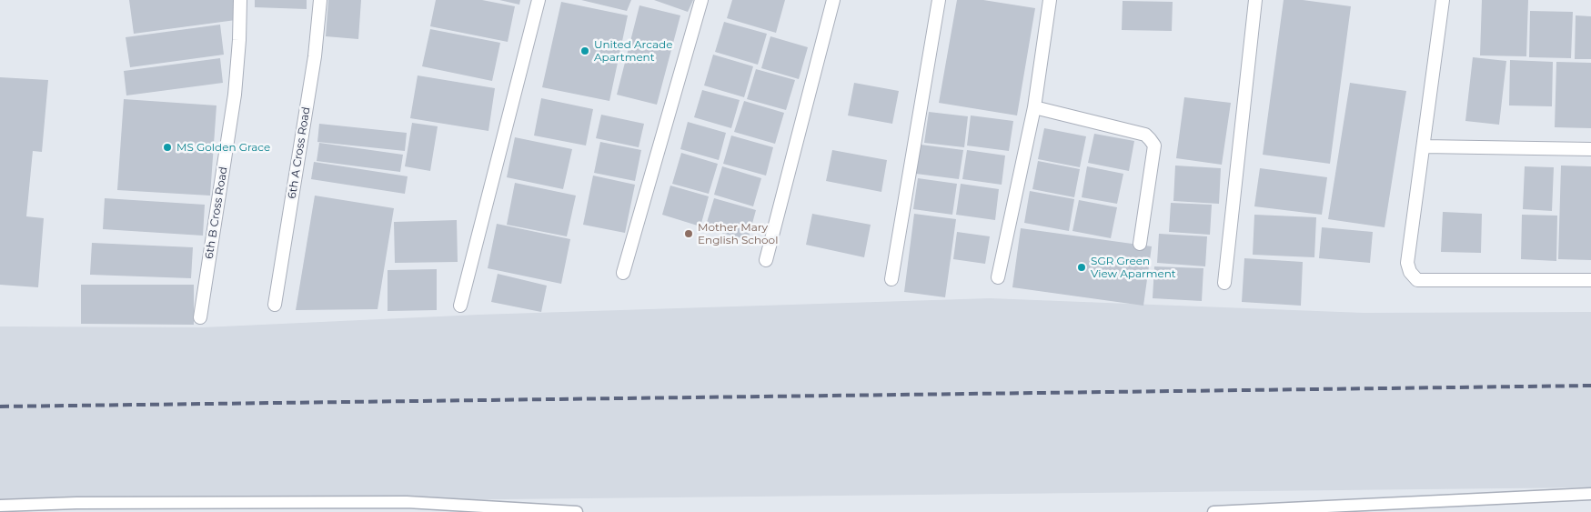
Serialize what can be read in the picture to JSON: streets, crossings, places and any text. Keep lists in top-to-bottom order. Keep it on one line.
{"streets":{"street":["6th A Cross Road","6th B Cross Road"]},"places":["United Arcade Apartment","MS Golden Grace","Mother Mary English School","SGR Green View Aparment"]}
